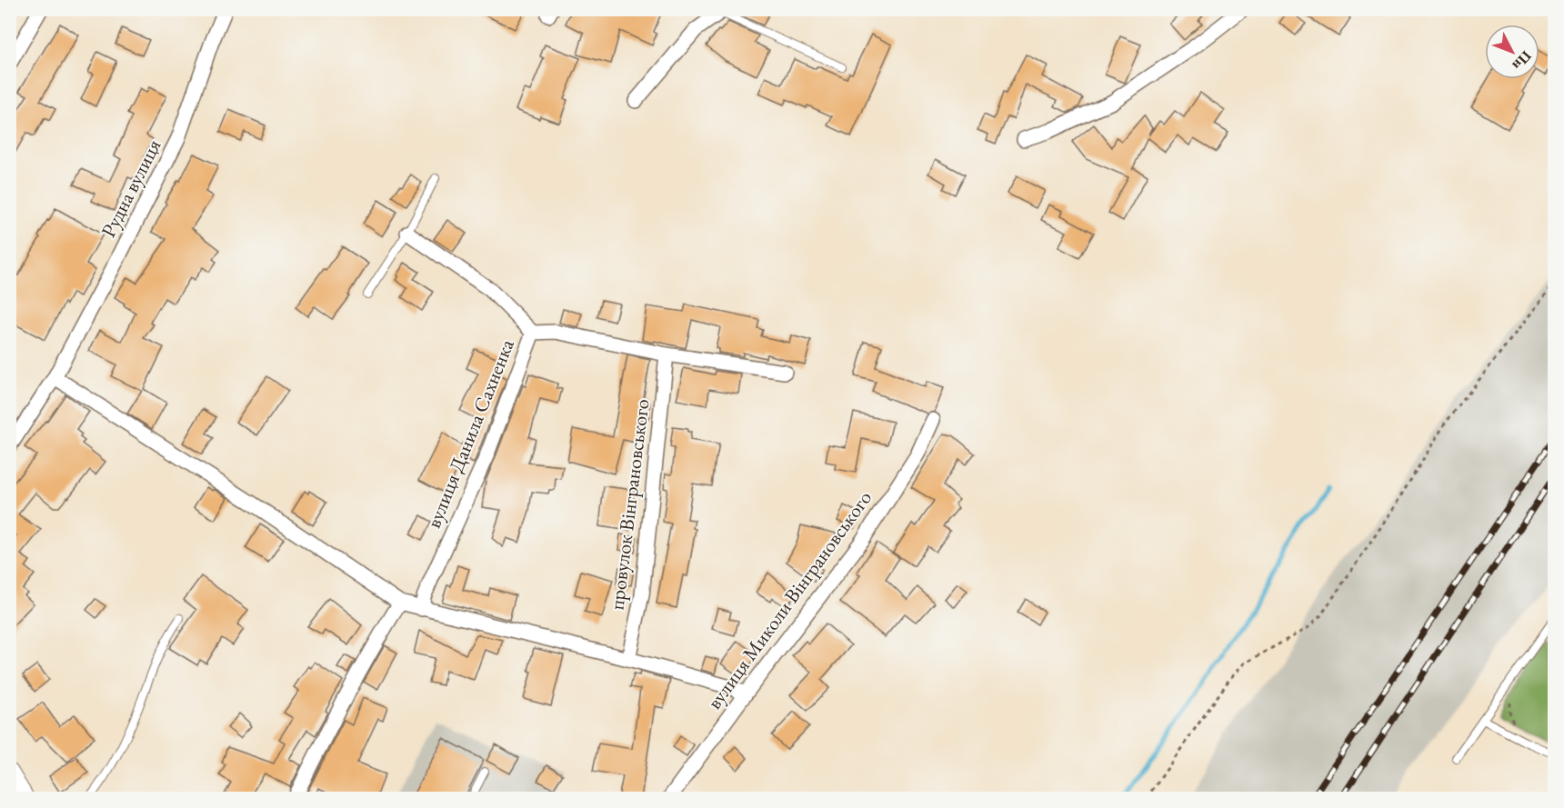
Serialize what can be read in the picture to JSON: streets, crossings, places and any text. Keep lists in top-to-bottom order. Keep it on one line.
{"streets":{"street":["Рудна вулиця","вулиця Данила Сахненка","провулок Вінграновського","вулиця Миколи Вінграновського"]},"north":"bottom right"}
